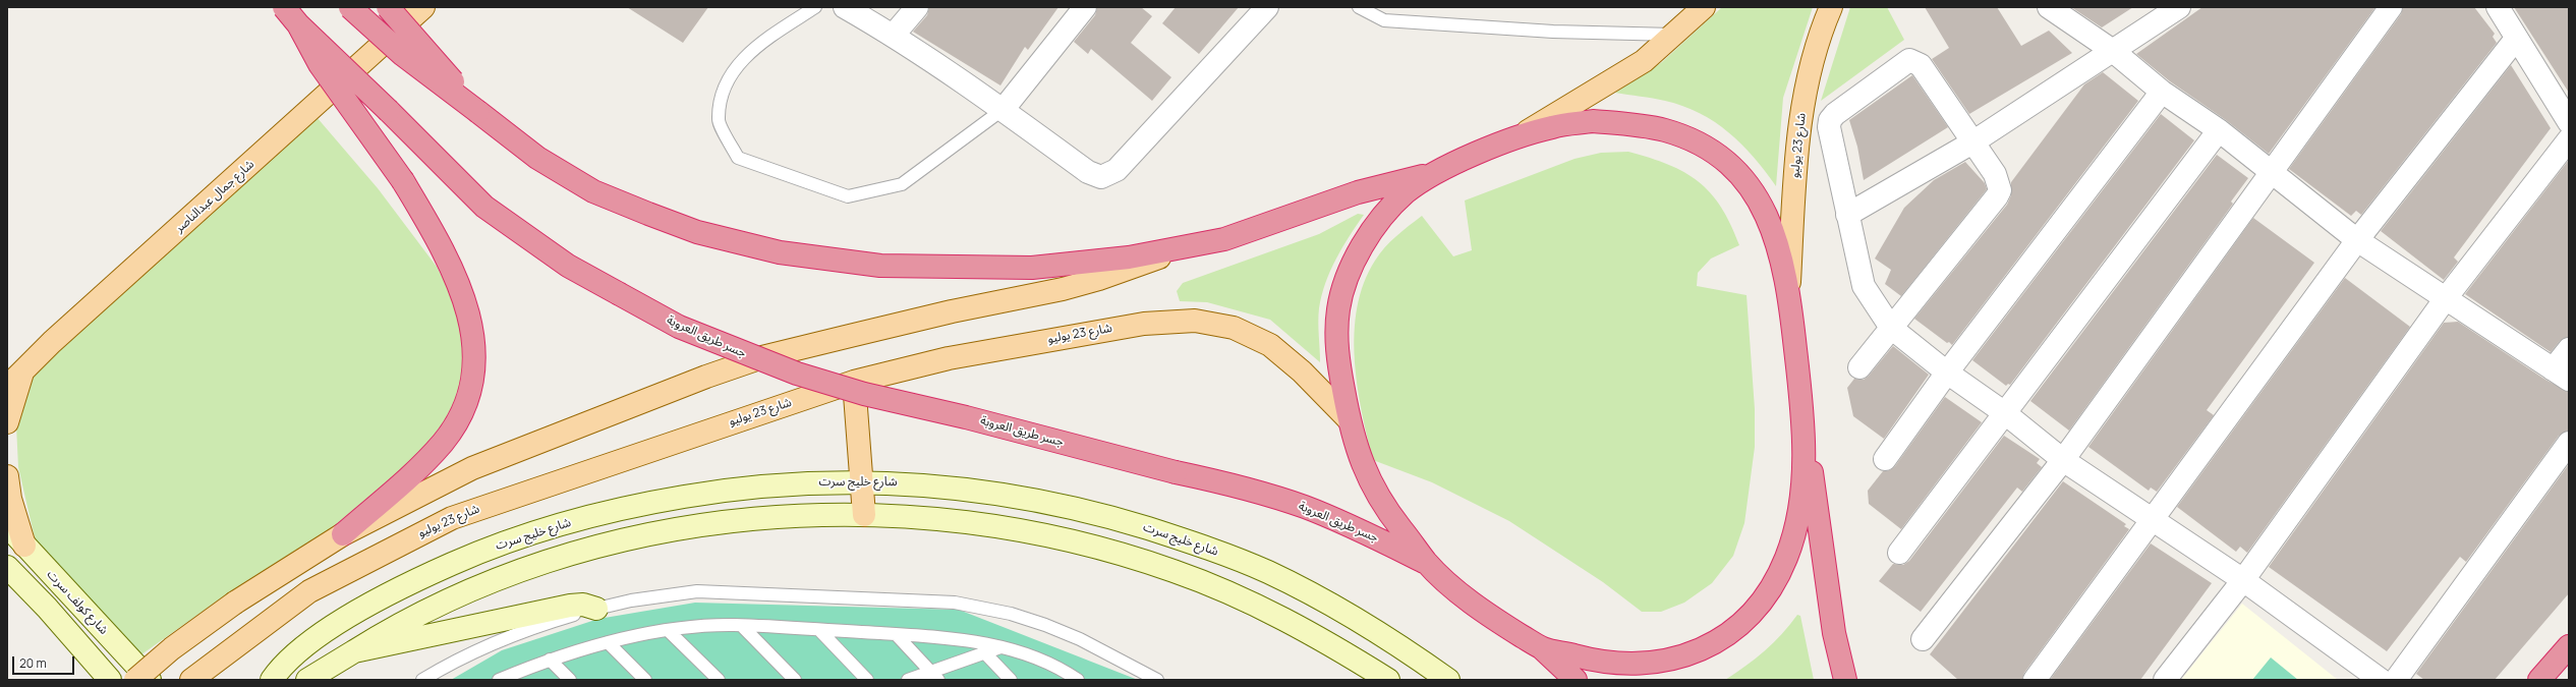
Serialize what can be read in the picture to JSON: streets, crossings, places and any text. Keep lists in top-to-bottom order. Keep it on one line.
{"streets":{"highway":["جسر طريق العروبة"],"main road":["شارع 23 يوليو","شارع جمال عبدالناصر","شارع خليج سرت","شارع كولف سرت"]},"scale_bar":"20 m"}
